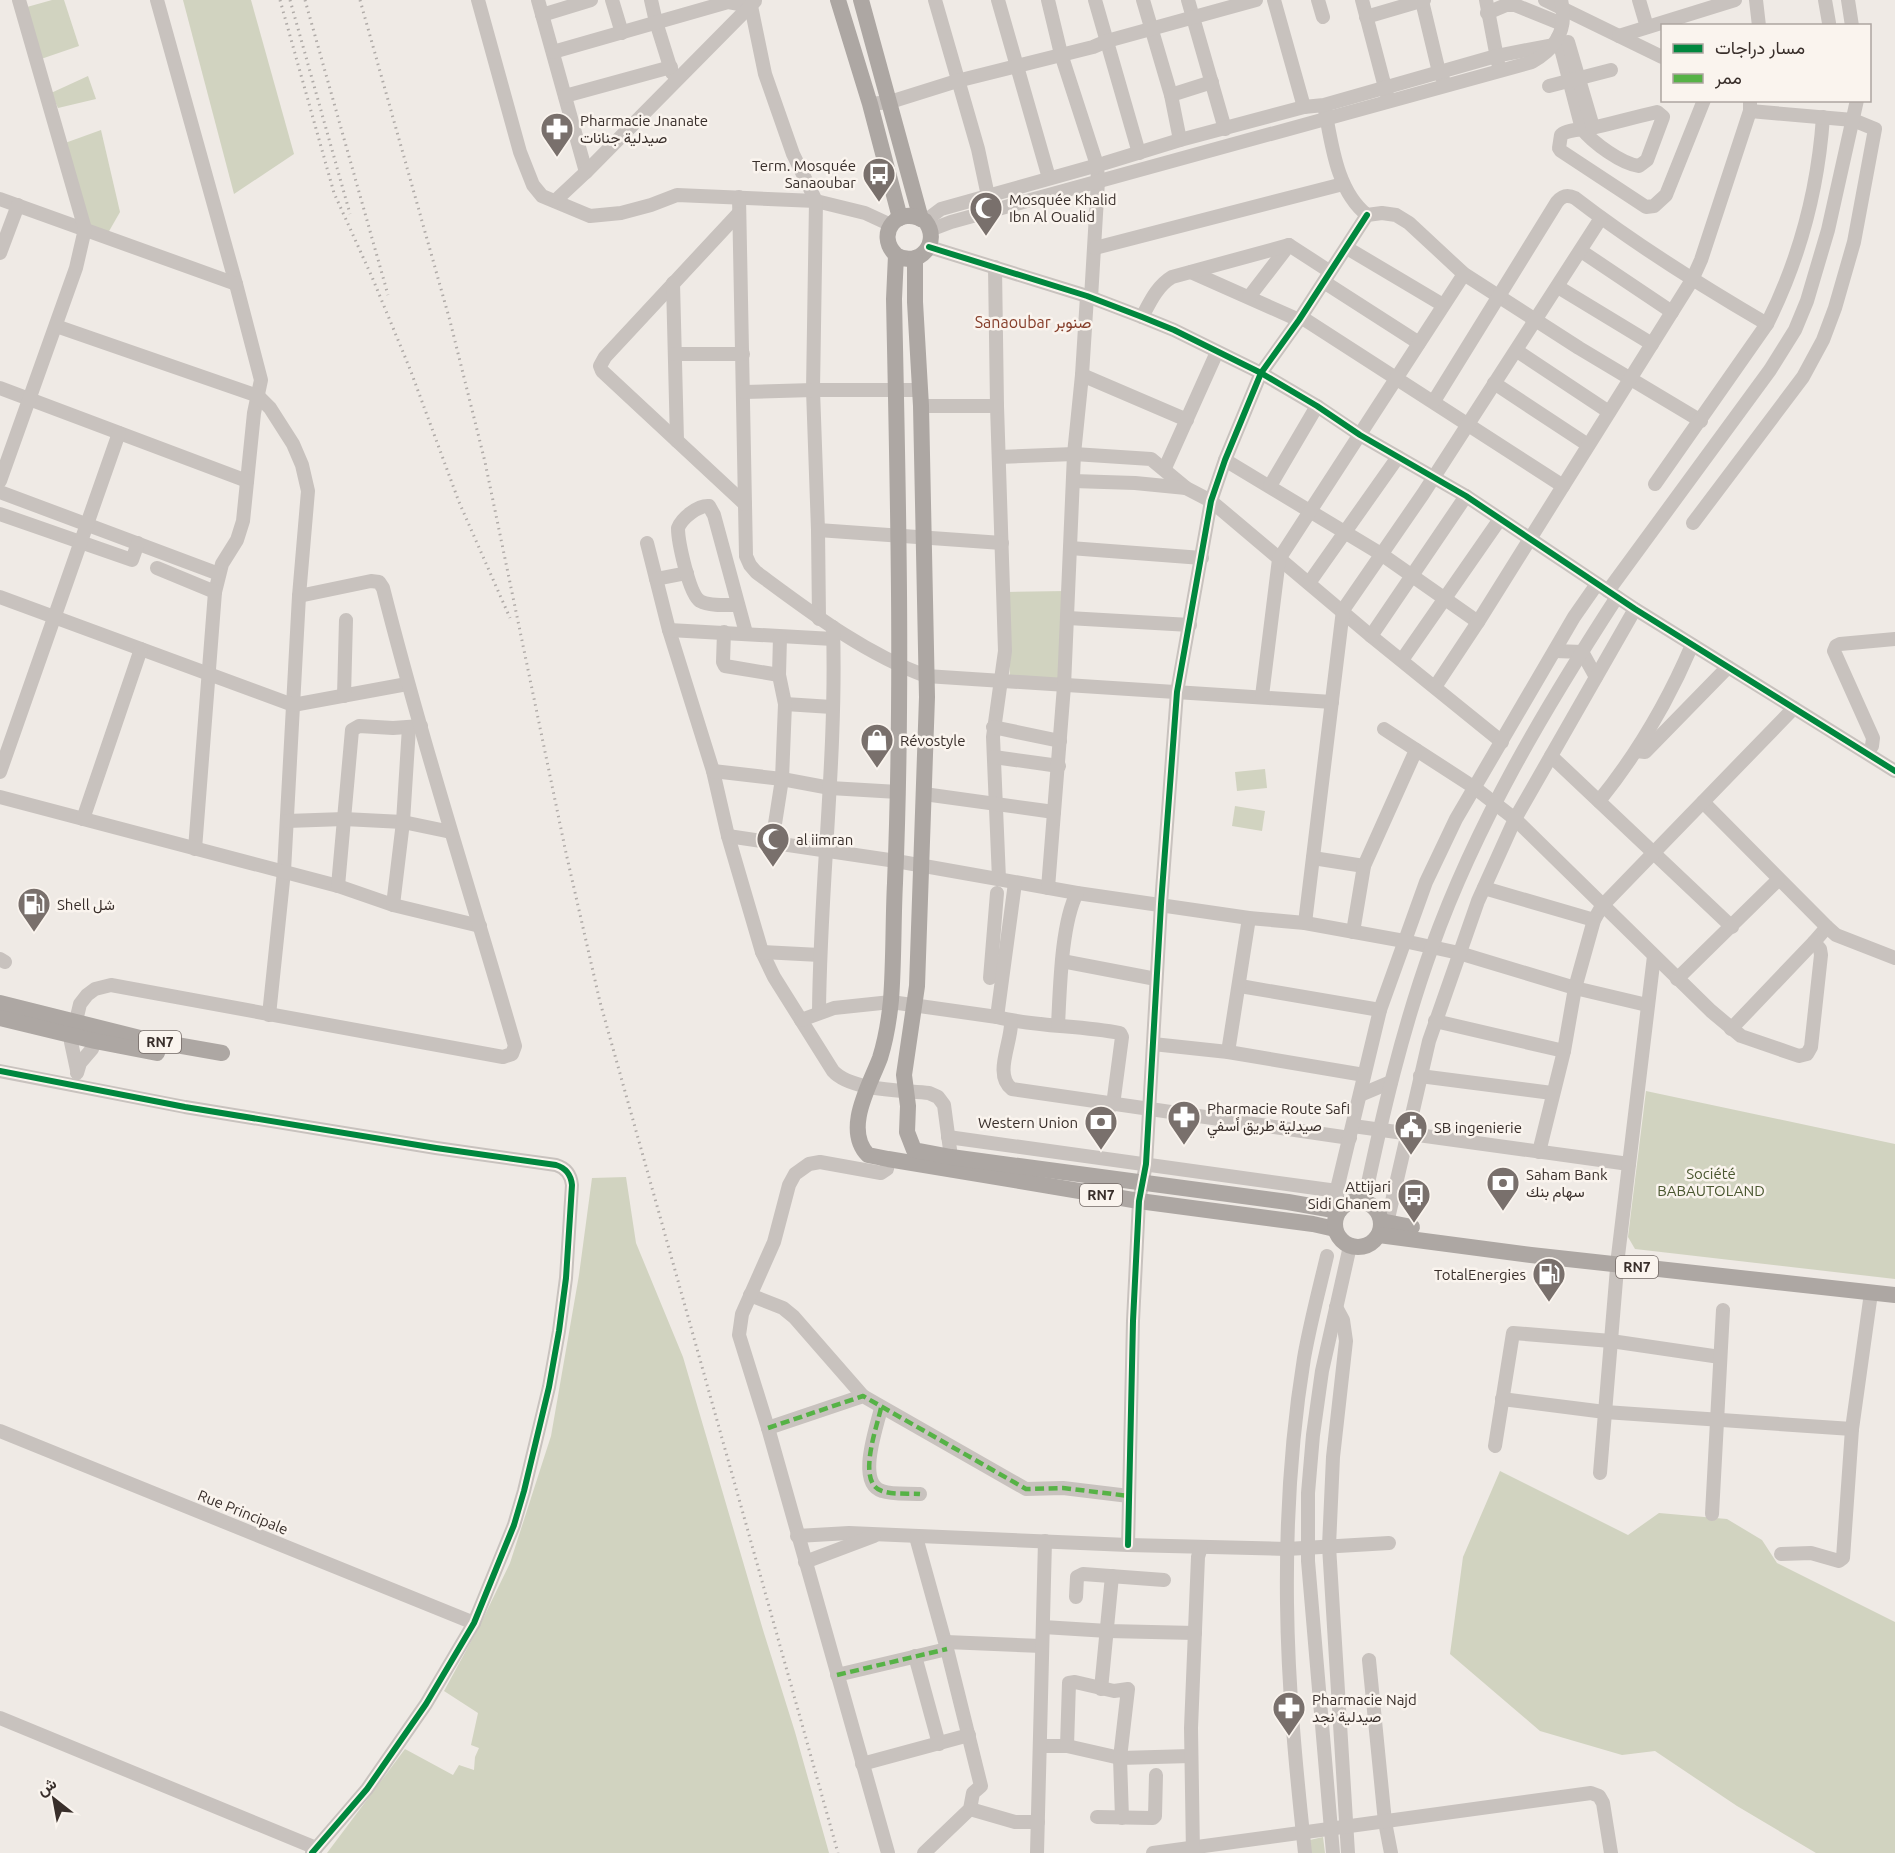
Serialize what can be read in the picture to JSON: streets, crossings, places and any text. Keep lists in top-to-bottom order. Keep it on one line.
{"streets":{"main road":["RN7"],"street":["Rue Principale"]},"districts":["Sanaoubar صنوبر"],"parks":["Société BABAUTOLAND"],"places":{"pharmacy":["Pharmacie Jnanate صيدلية جنانات","Pharmacie Route Safi صيدلية طريق اًسفي","Pharmacie Najd صيدلية نجد"],"bus stop":["Term. Mosquée Sanaoubar","Attijari Sidi Ghanem"],"mosque":["Mosquée Khalid Ibn Al Oualid","al iimran"],"shop":["Révostyle"],"fuel station":["Shell شل","TotalEnergies"],"bank":["Western Union","Saham Bank سهام بنك"],"public building":["SB ingenierie"]},"legend":["مسار دراجات","ممر"],"north":"top left"}
